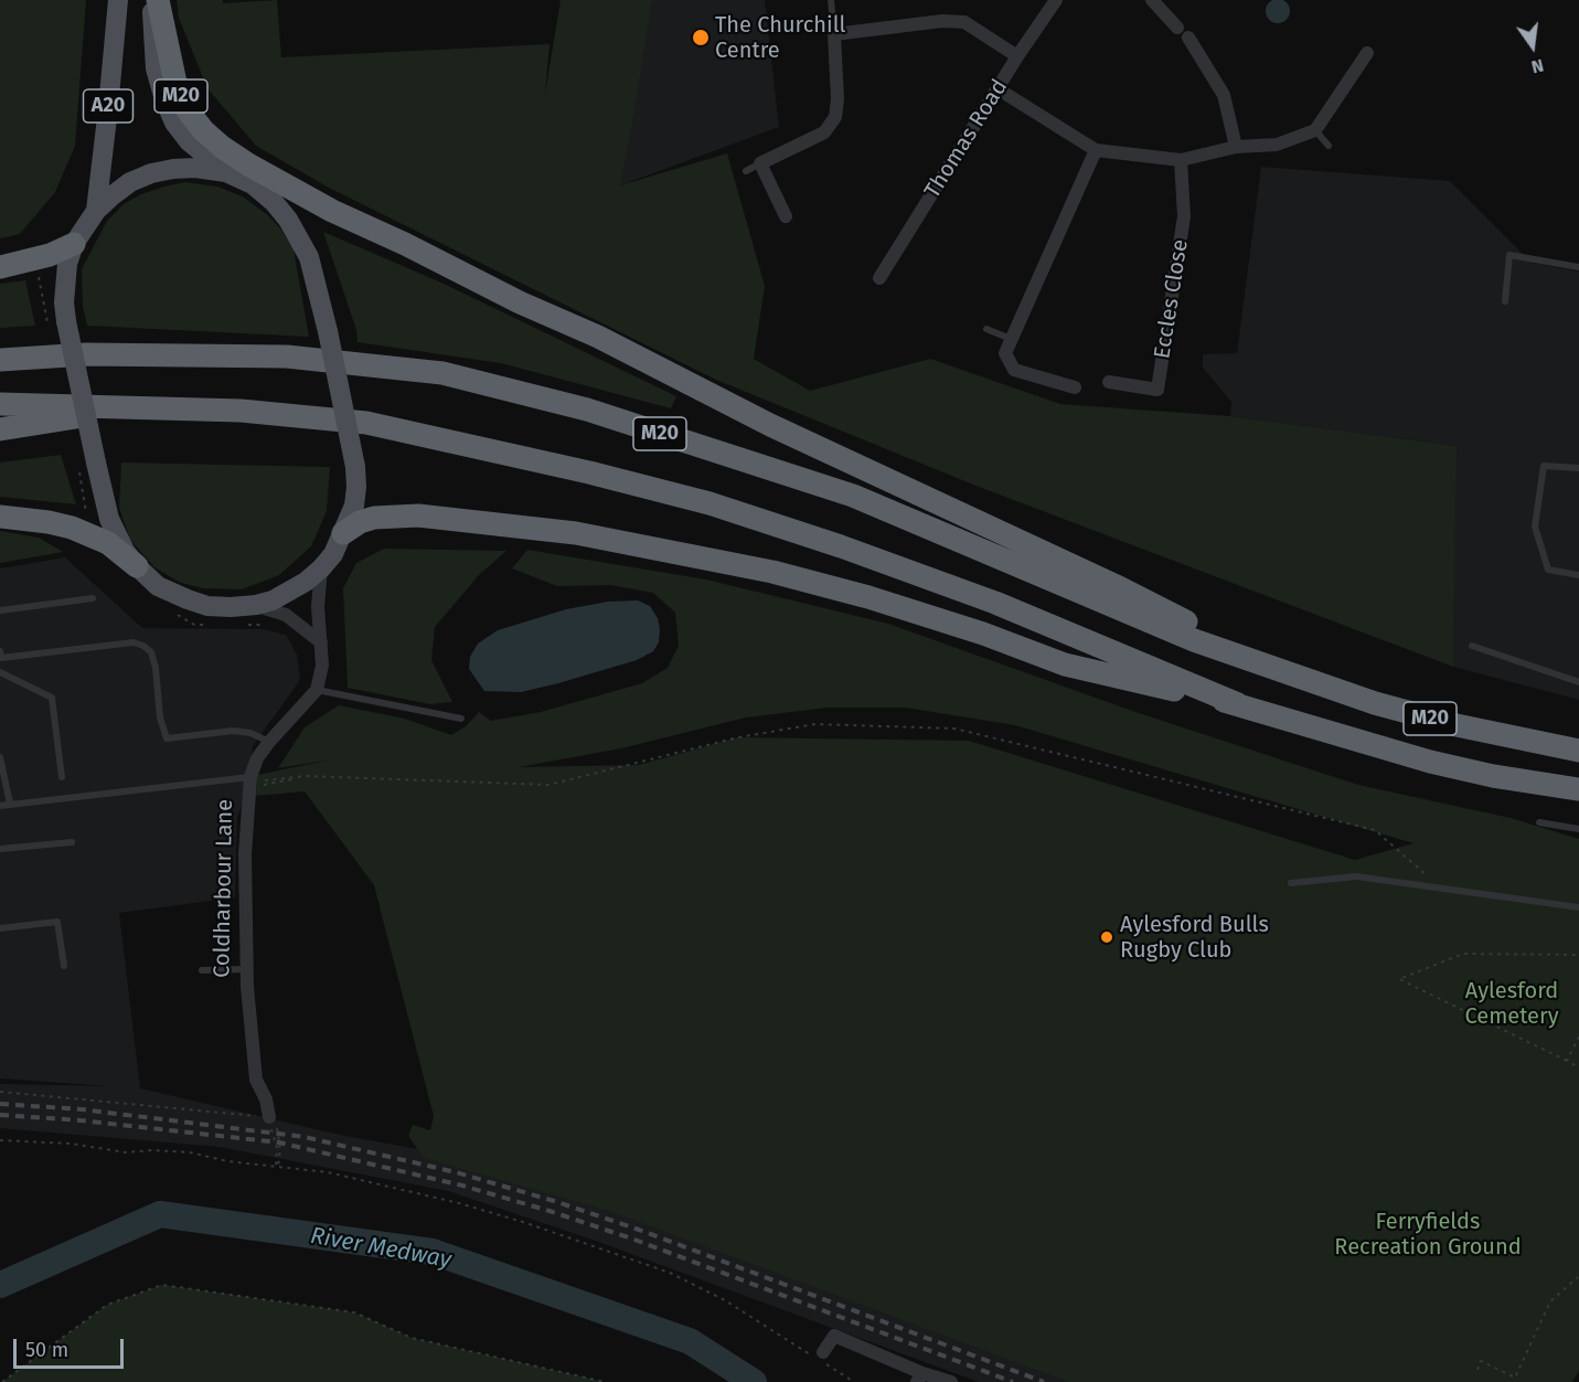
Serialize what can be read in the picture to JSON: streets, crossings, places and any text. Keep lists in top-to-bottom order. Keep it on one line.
{"streets":{"highway":["M20"],"main road":["A20"],"street":["Thomas Road","Eccles Close","Coldharbour Lane"]},"water":["River Medway"],"parks":["Aylesford Cemetery","Ferryfields Recreation Ground"],"places":["The Churchill Centre","Aylesford Bulls Rugby Club"],"scale_bar":"50 m","north":"bottom"}
